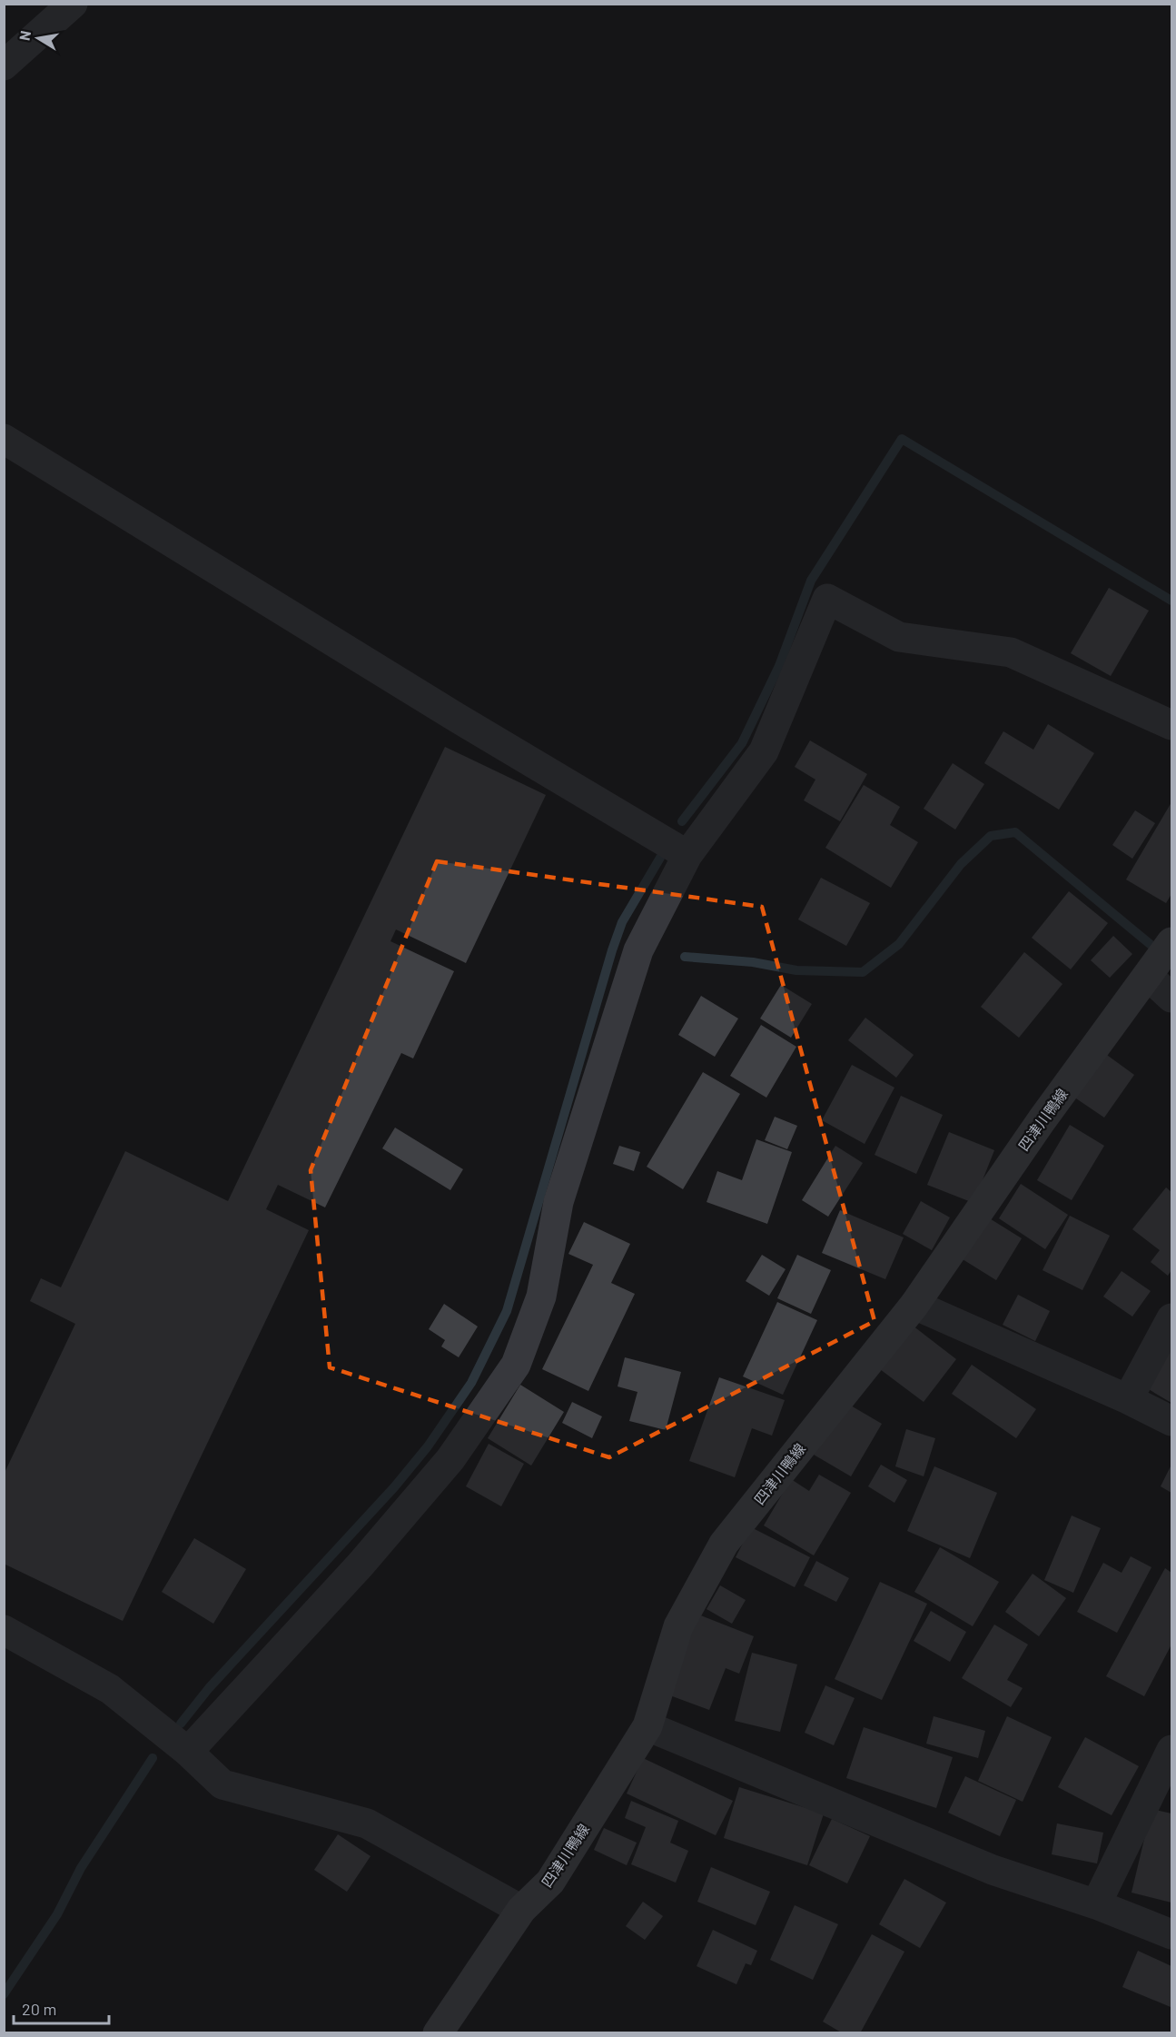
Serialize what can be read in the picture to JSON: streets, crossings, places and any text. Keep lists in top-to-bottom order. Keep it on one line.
{"streets":{"main road":["四津川鴨線"]},"scale_bar":"20 m","north":"left"}
